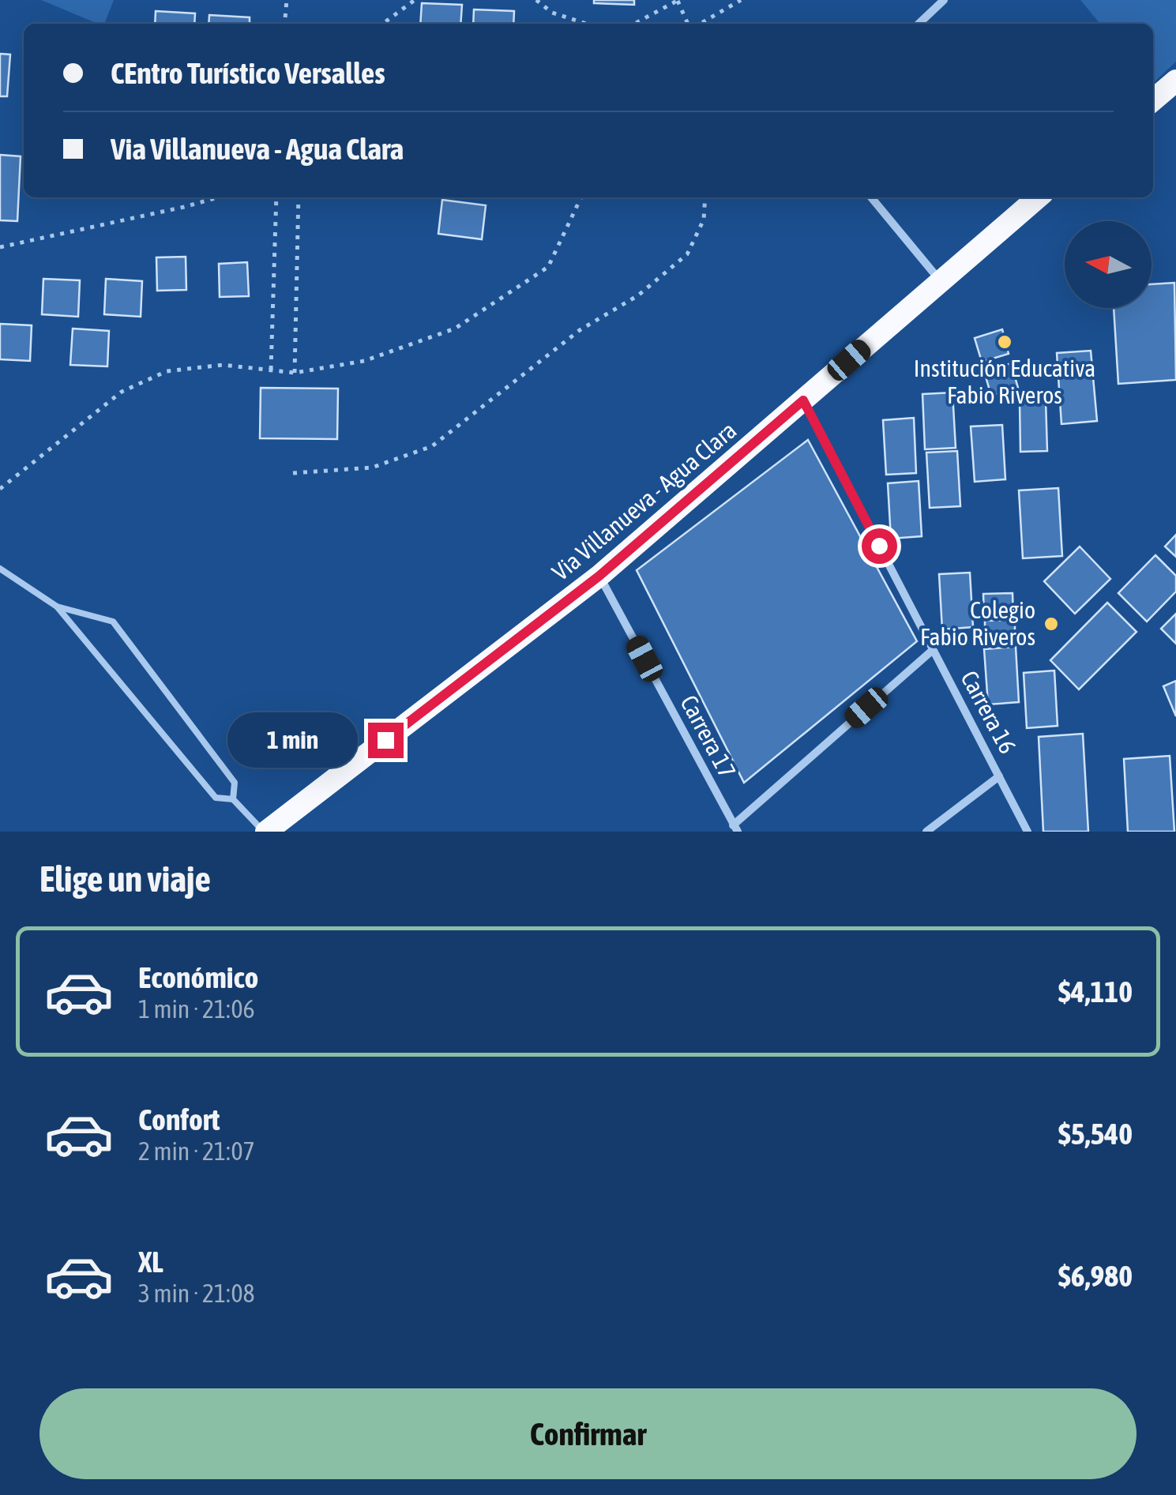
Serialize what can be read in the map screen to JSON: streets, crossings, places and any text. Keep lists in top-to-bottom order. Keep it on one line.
{"streets":{"highway":["Via Villanueva - Agua Clara"],"street":["Carrera 16","Carrera 17"]},"crossings":[["Via Villanueva - Agua Clara","Carrera 16"],["Via Villanueva - Agua Clara","Carrera 17"]],"places":["Institución Educativa Fabio Riveros","Colegio Fabio Riveros"],"north":"left","page":{"banner":["CEntro Turístico Versalles","Via Villanueva - Agua Clara"],"bubble":"1 min","heading":"Elige un viaje","list":[{"name":"Económico","note":"1 min · 21:06","value":"$4,110"},{"name":"Confort","note":"2 min · 21:07","value":"$5,540"},{"name":"XL","note":"3 min · 21:08","value":"$6,980"}],"buttons":"Confirmar"}}
